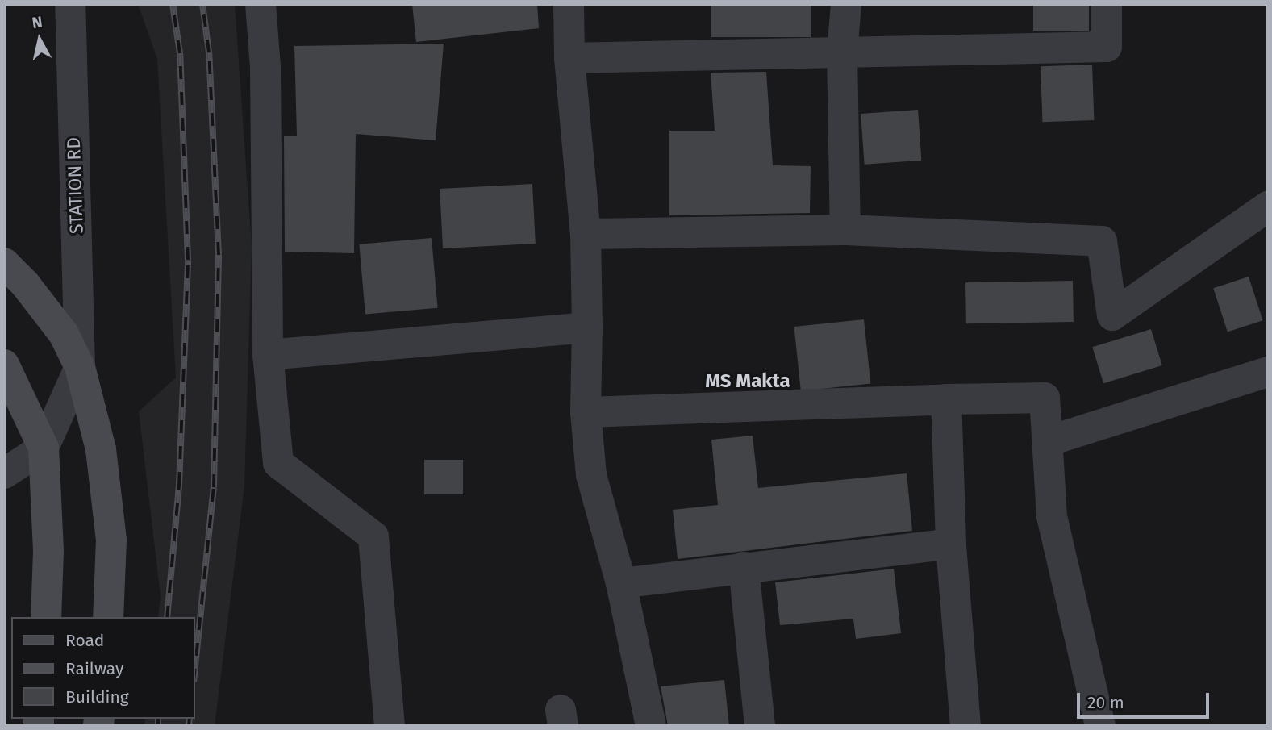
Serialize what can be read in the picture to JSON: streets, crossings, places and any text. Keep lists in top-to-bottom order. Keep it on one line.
{"streets":{"street":["STATION RD"]},"districts":["MS Makta"],"legend":["Road","Railway","Building"],"scale_bar":"20 m","north":"top"}
